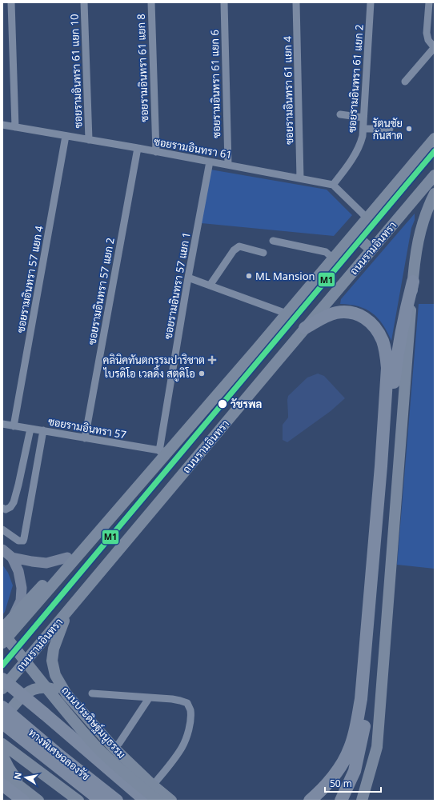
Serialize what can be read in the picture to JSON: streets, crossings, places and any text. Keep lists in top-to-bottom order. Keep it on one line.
{"streets":{"highway":["ทางพิเศษฉลองรัช"],"main road":["ถนนรามอินทรา","ถนนประดิษฐ์มนูธรรม"],"street":["ซอยรามอินทรา 61 แยก 8","ซอยรามอินทรา 61 แยก 10","ซอยรามอินทรา 61 แยก 2","ซอยรามอินทรา 61 แยก 6","ซอยรามอินทรา 61 แยก 4","ซอยรามอินทรา 61","ซอยรามอินทรา 57 แยก 4","ซอยรามอินทรา 57 แยก 1","ซอยรามอินทรา 57 แยก 2","ซอยรามอินทรา 57"]},"crossings":[["ซอยรามอินทรา 61 แยก 8","ซอยรามอินทรา 61"],["ซอยรามอินทรา 61 แยก 10","ซอยรามอินทรา 61"],["ซอยรามอินทรา 61 แยก 2","ซอยรามอินทรา 61"],["ซอยรามอินทรา 61 แยก 6","ซอยรามอินทรา 61"],["ซอยรามอินทรา 61 แยก 4","ซอยรามอินทรา 61"],["ซอยรามอินทรา 61","ซอยรามอินทรา 57 แยก 4"],["ซอยรามอินทรา 61","ซอยรามอินทรา 57 แยก 1"],["ซอยรามอินทรา 61","ซอยรามอินทรา 57 แยก 2"],["ถนนรามอินทรา","ถนนประดิษฐ์มนูธรรม"],["ซอยรามอินทรา 57 แยก 4","ซอยรามอินทรา 57"],["ซอยรามอินทรา 57 แยก 1","ซอยรามอินทรา 57"],["ซอยรามอินทรา 57 แยก 2","ซอยรามอินทรา 57"]],"places":{"other":["รัตนชัย กันสาด","ML Mansion","ไบรดิโอ เวลดิ้ง สตูดิโอ","วัชรพล"],"health":["คลินิคทันตกรรมปาริชาต"]},"lines":["transit line M1"],"scale_bar":"50 m","north":"left"}
